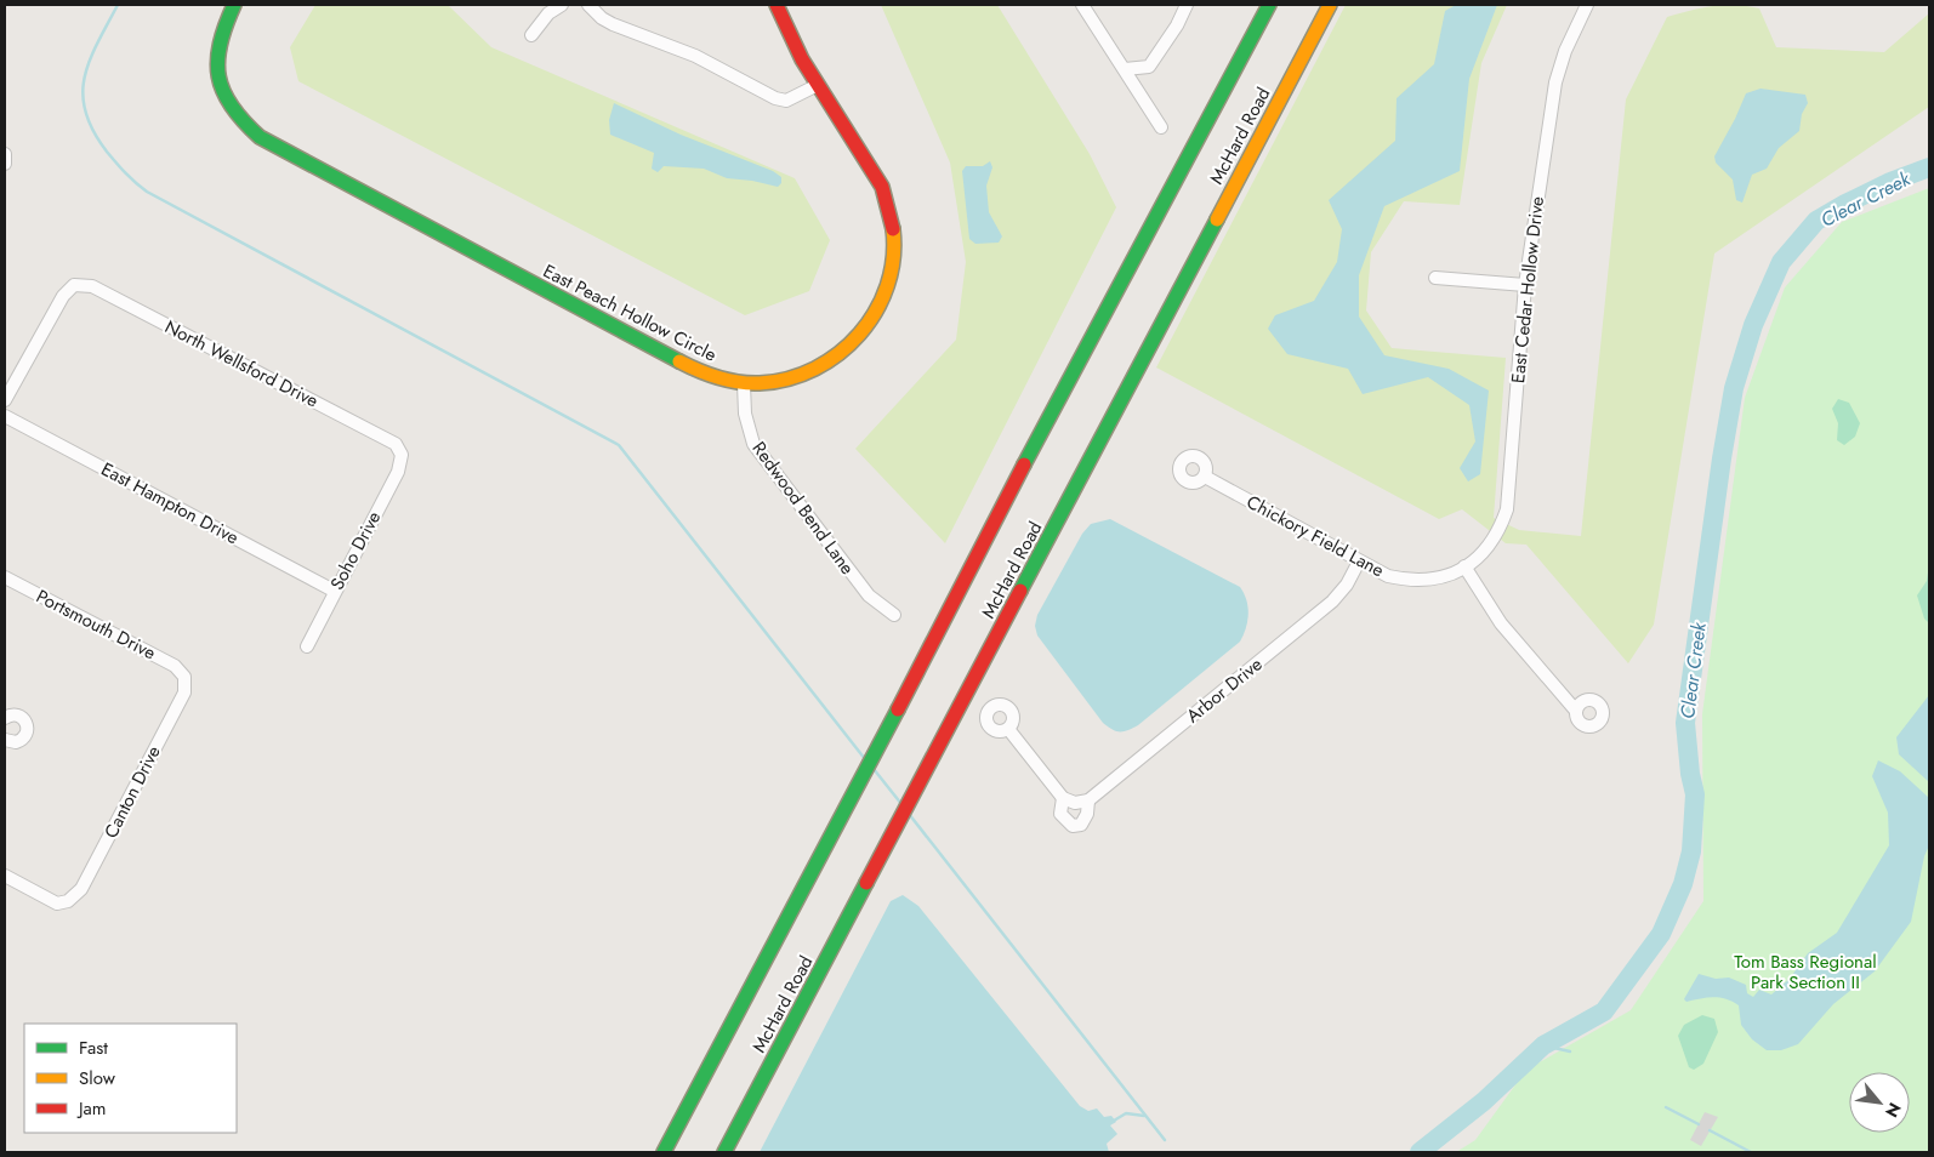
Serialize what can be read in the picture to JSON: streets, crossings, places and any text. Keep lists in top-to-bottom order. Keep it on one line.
{"streets":{"main road":["McHard Road","East Peach Hollow Circle"],"street":["East Cedar Hollow Drive","North Wellsford Drive","East Hampton Drive","Redwood Bend Lane","Chickory Field Lane","Soho Drive","Portsmouth Drive","Arbor Drive","Canton Drive"]},"crossings":[["East Cedar Hollow Drive","Chickory Field Lane"],["East Peach Hollow Circle","Redwood Bend Lane"],["North Wellsford Drive","Soho Drive"],["East Hampton Drive","Soho Drive"],["Chickory Field Lane","Arbor Drive"],["Portsmouth Drive","Canton Drive"]],"water":["Clear Creek"],"parks":["Tom Bass Regional Park Section II"],"legend":["Fast","Slow","Jam"],"north":"bottom right"}
